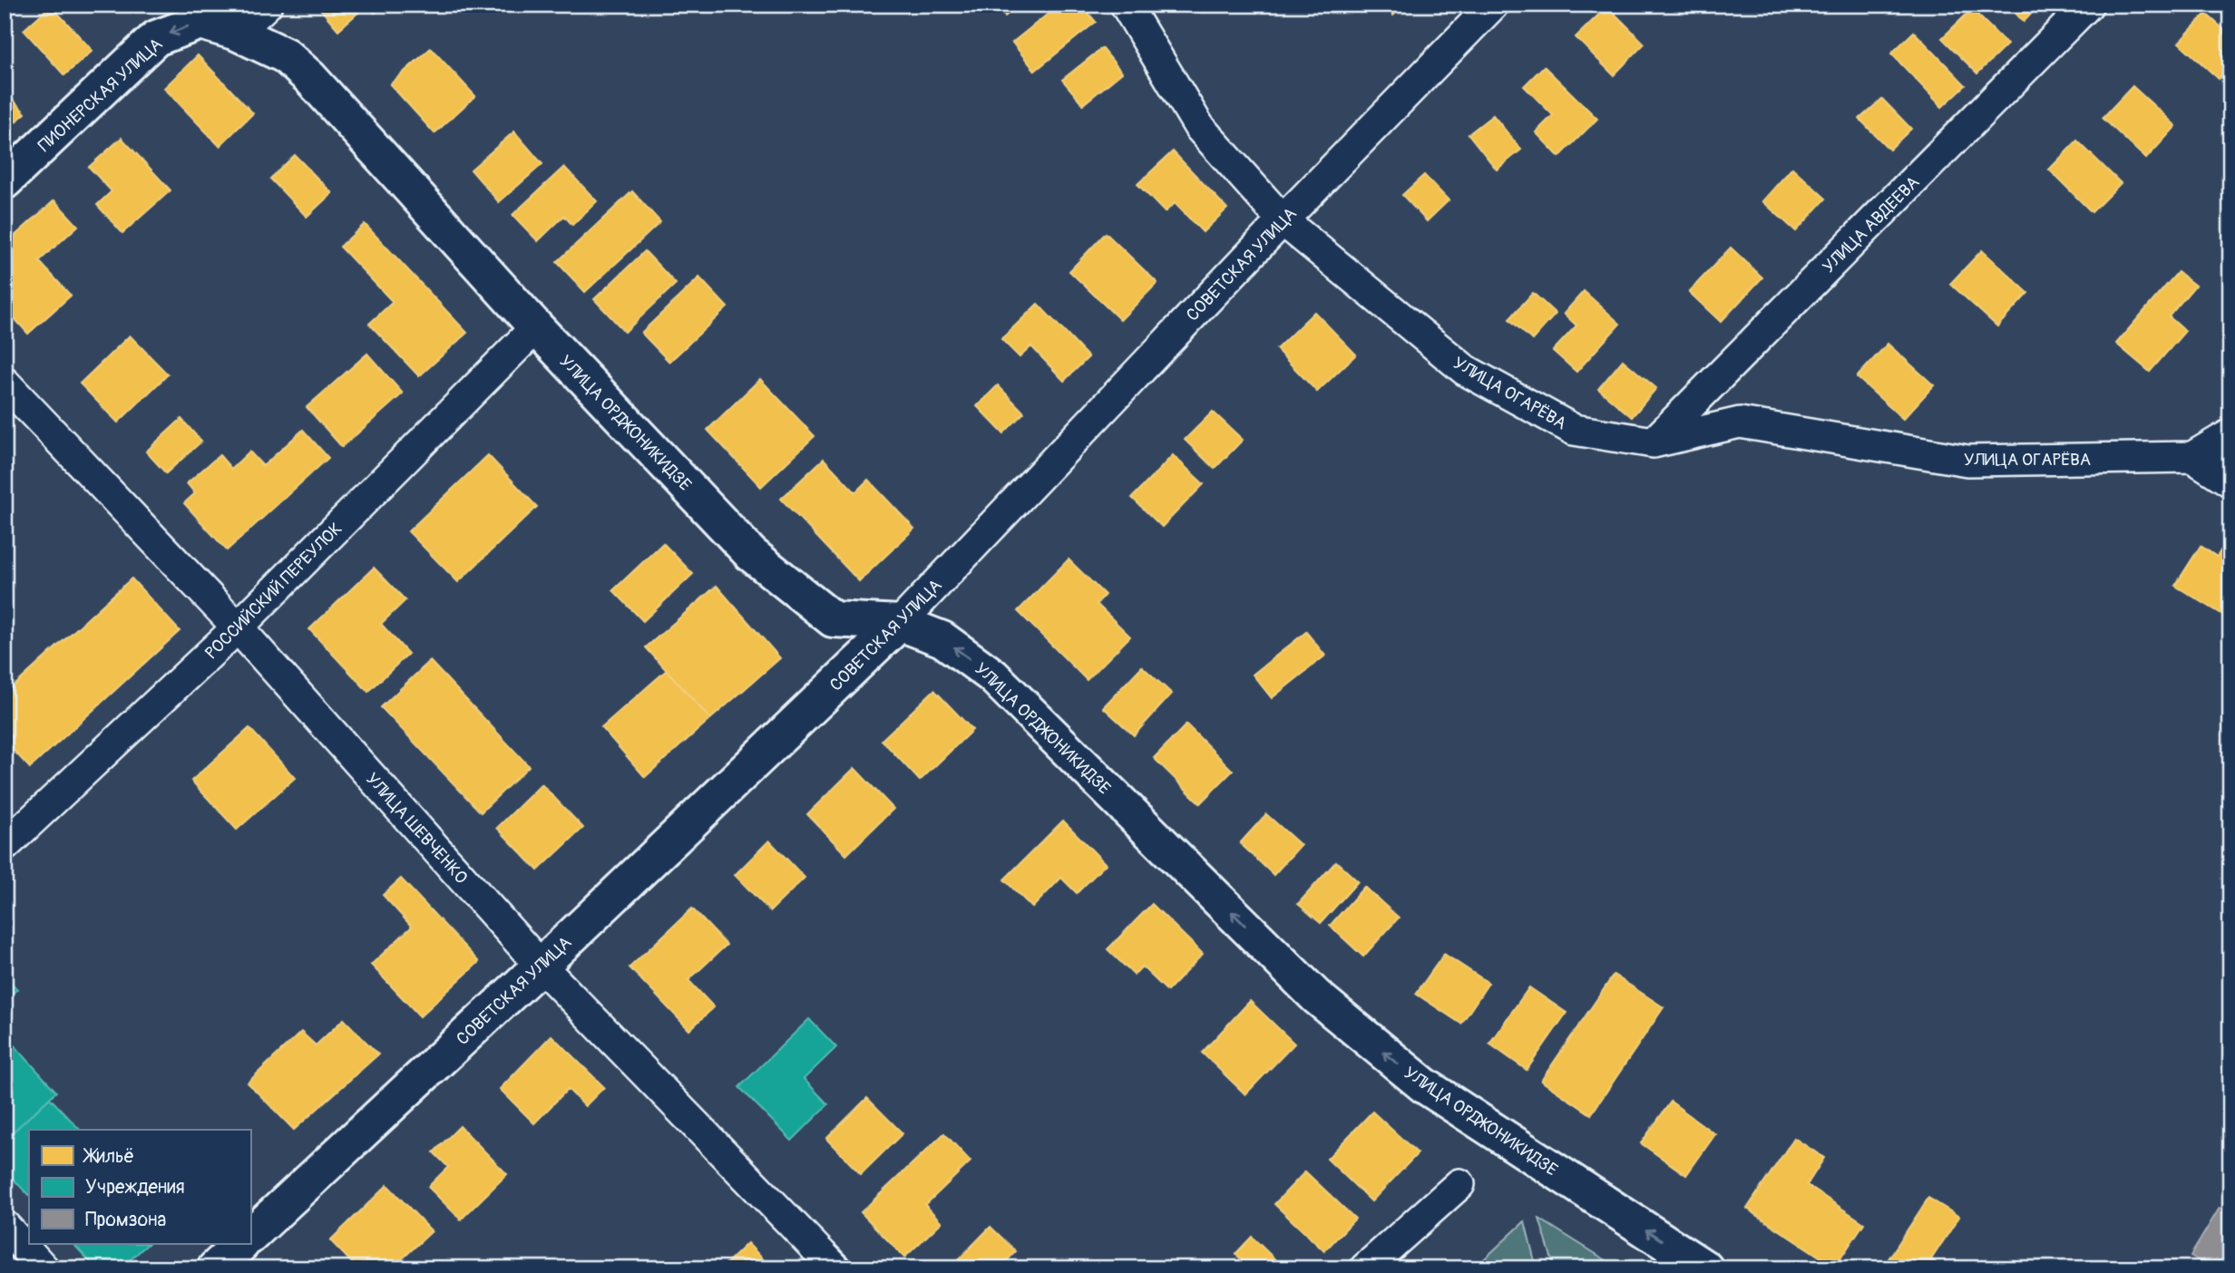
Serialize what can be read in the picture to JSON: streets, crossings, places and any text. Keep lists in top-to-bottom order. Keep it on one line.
{"streets":{"main road":["ПИОНЕРСКАЯ УЛИЦА","СОВЕТСКАЯ УЛИЦА","УЛИЦА ОРДЖОНИКИДЗЕ"],"street":["УЛИЦА АВДЕЕВА","УЛИЦА ОГАРЁВА","РОССИЙСКИЙ ПЕРЕУЛОК","УЛИЦА ШЕВЧЕНКО"]},"crossings":[["ПИОНЕРСКАЯ УЛИЦА","УЛИЦА ОРДЖОНИКИДЗЕ"],["УЛИЦА АВДЕЕВА","УЛИЦА ОГАРЁВА"],["СОВЕТСКАЯ УЛИЦА","УЛИЦА ОГАРЁВА"],["СОВЕТСКАЯ УЛИЦА","УЛИЦА ОРДЖОНИКИДЗЕ"],["СОВЕТСКАЯ УЛИЦА","УЛИЦА ШЕВЧЕНКО"],["УЛИЦА ОРДЖОНИКИДЗЕ","РОССИЙСКИЙ ПЕРЕУЛОК"],["РОССИЙСКИЙ ПЕРЕУЛОК","УЛИЦА ШЕВЧЕНКО"]],"one_way":["ПИОНЕРСКАЯ УЛИЦА","УЛИЦА ОРДЖОНИКИДЗЕ"],"legend":["Жильё","Учреждения","Промзона"]}
